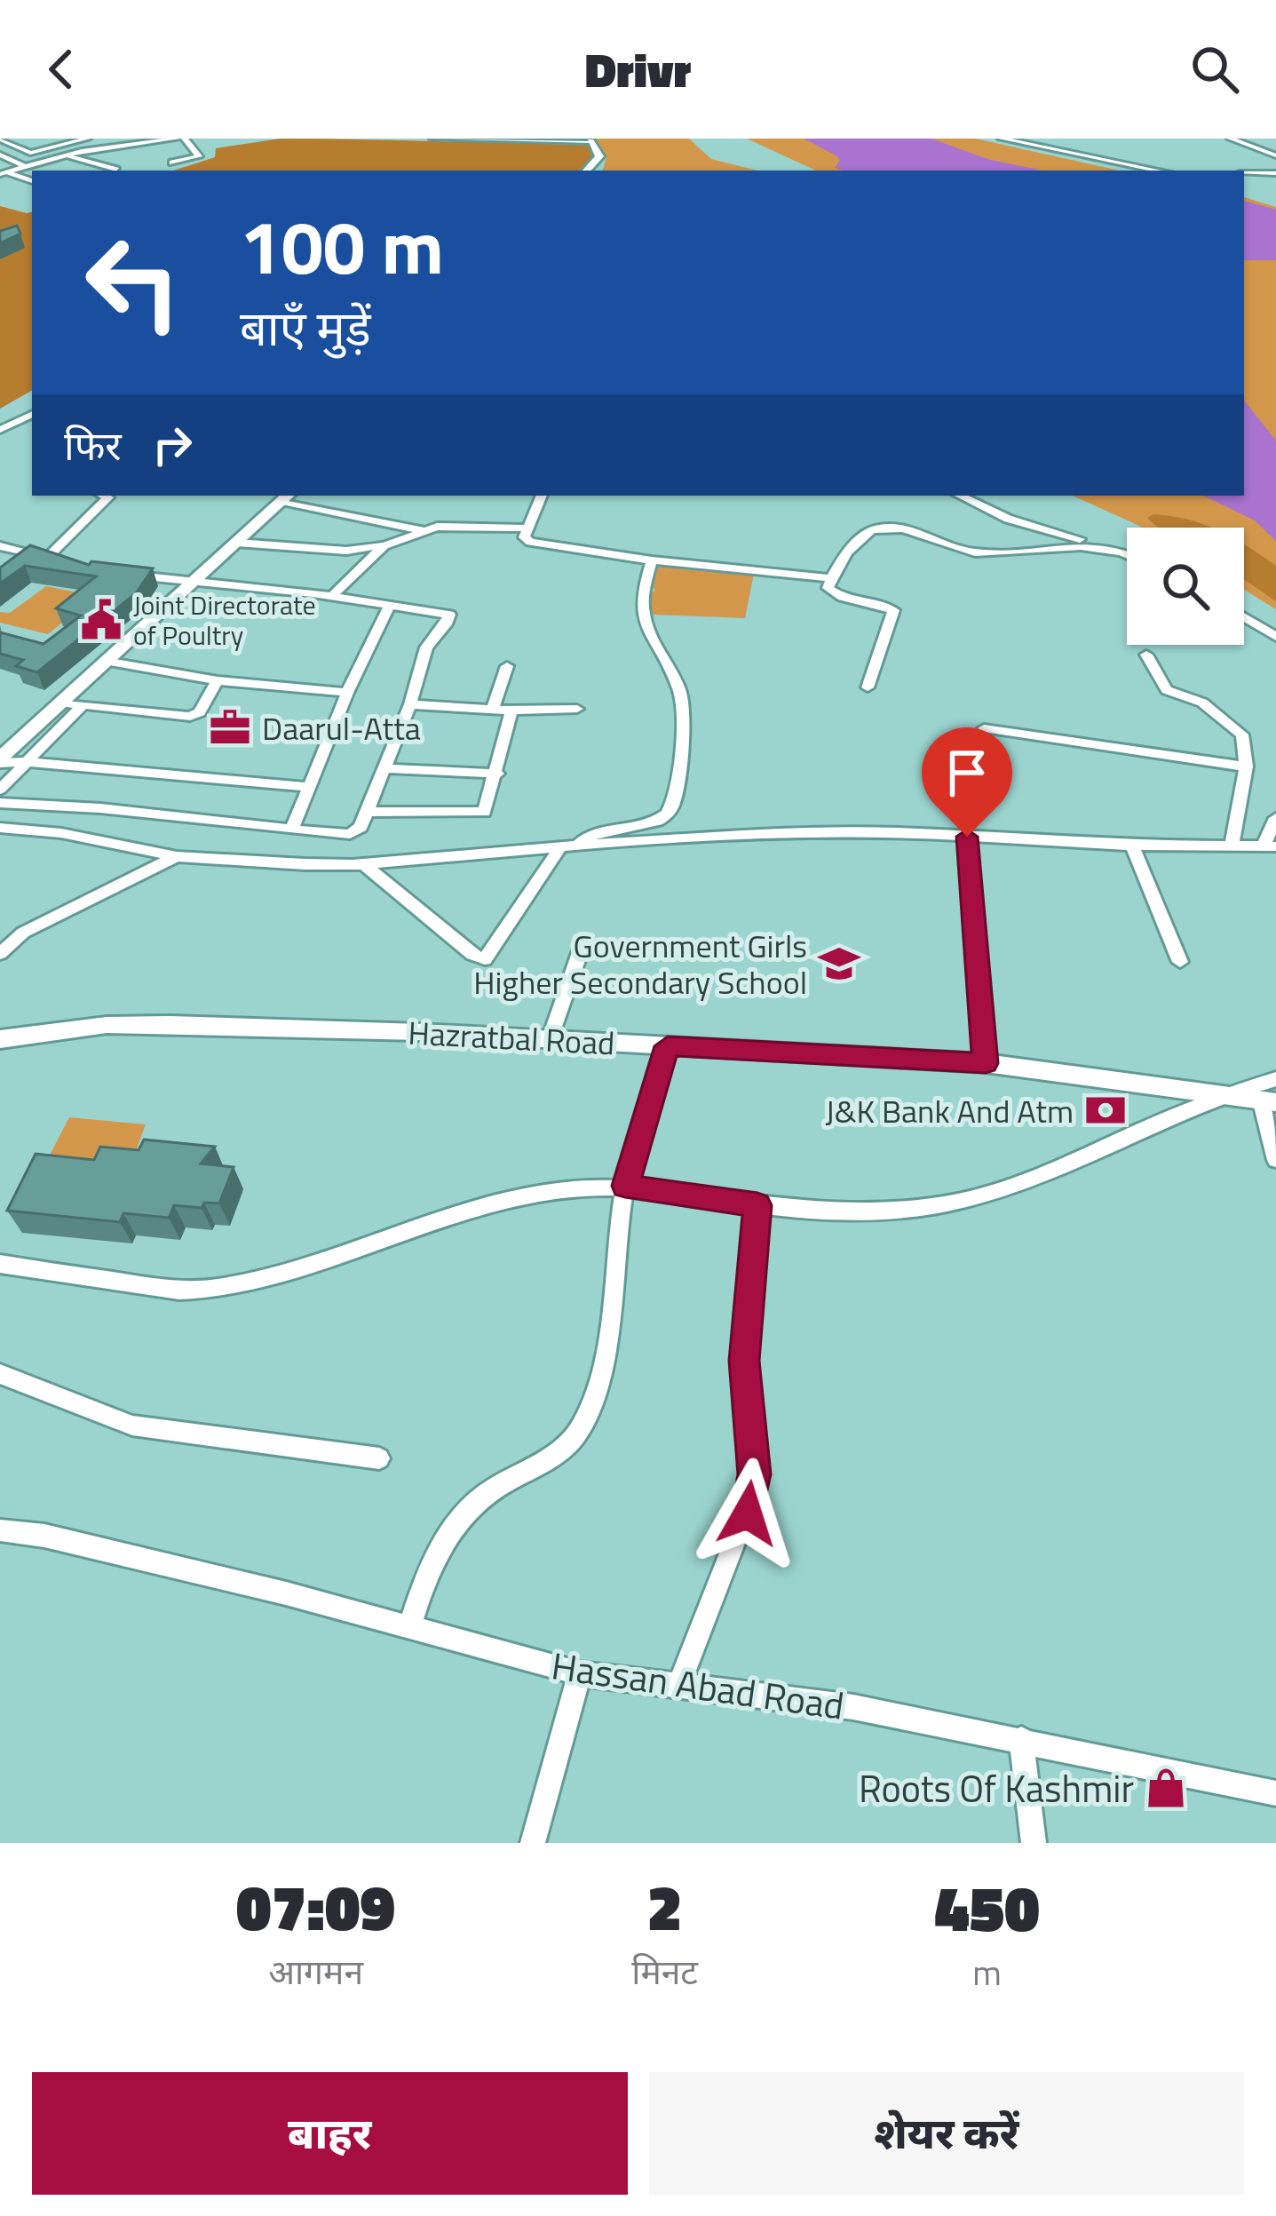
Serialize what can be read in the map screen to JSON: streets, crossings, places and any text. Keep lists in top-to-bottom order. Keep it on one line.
{"streets":{"main road":["Hazratbal Road"],"street":["Hassan Abad Road"]},"places":{"public building":["Joint Directorate of Poultry"],"office":["Daarul-Atta"],"school or university":["Government Girls Higher Secondary School"],"bank":["J&K Bank And Atm"],"shop":["Roots Of Kashmir"]},"page":{"header":"Drivr","turn":["100 m","बाएँ मुड़ें"],"then":"फिर","eta":["07:09","आगमन","2","मिनट","450","m"],"buttons":["बाहर","शेयर करें"]}}
